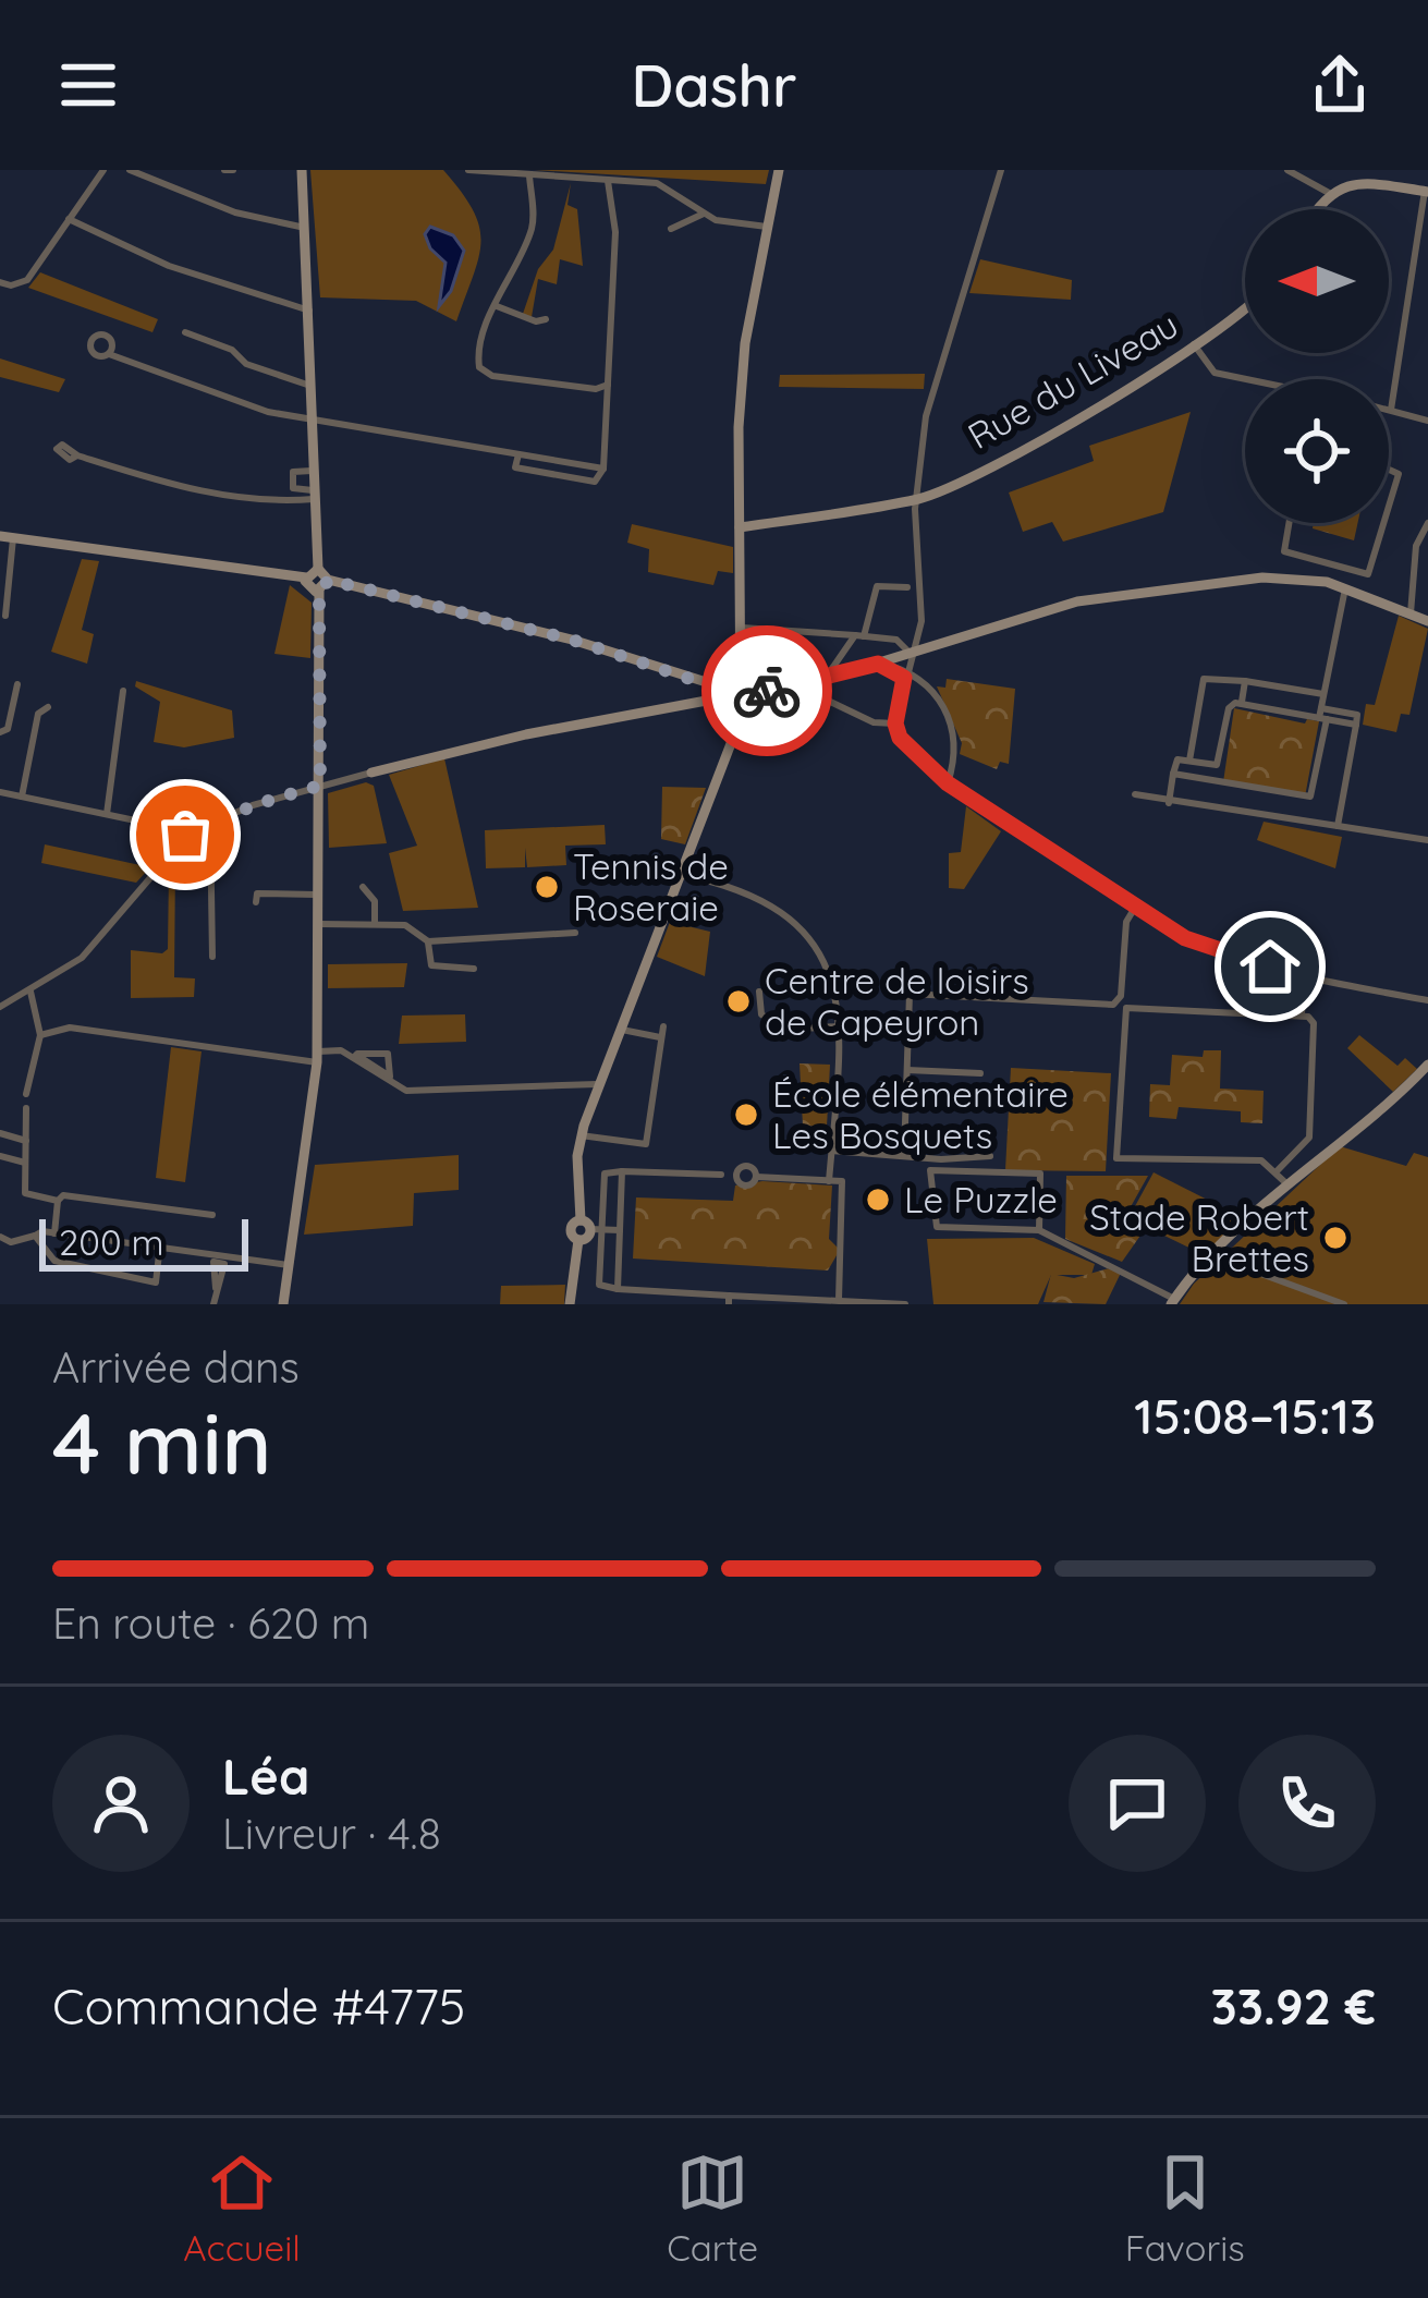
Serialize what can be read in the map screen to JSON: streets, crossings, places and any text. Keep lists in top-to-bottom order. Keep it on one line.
{"streets":{"street":["Rue du Liveau"]},"places":["Tennis de Roseraie","Centre de loisirs de Capeyron","École élémentaire Les Bosquets","Le Puzzle","Stade Robert Brettes"],"scale_bar":"200 m","north":"left","page":{"header":"Dashr","scale":"200 m","heading":["4 min","Arrivée dans","15:08–15:13"],"panel":["Léa","Livreur · 4.8","Commande #4775","33.92 €"],"bar":"En route · 620 m","tabs":["Accueil","Carte","Favoris"]}}
